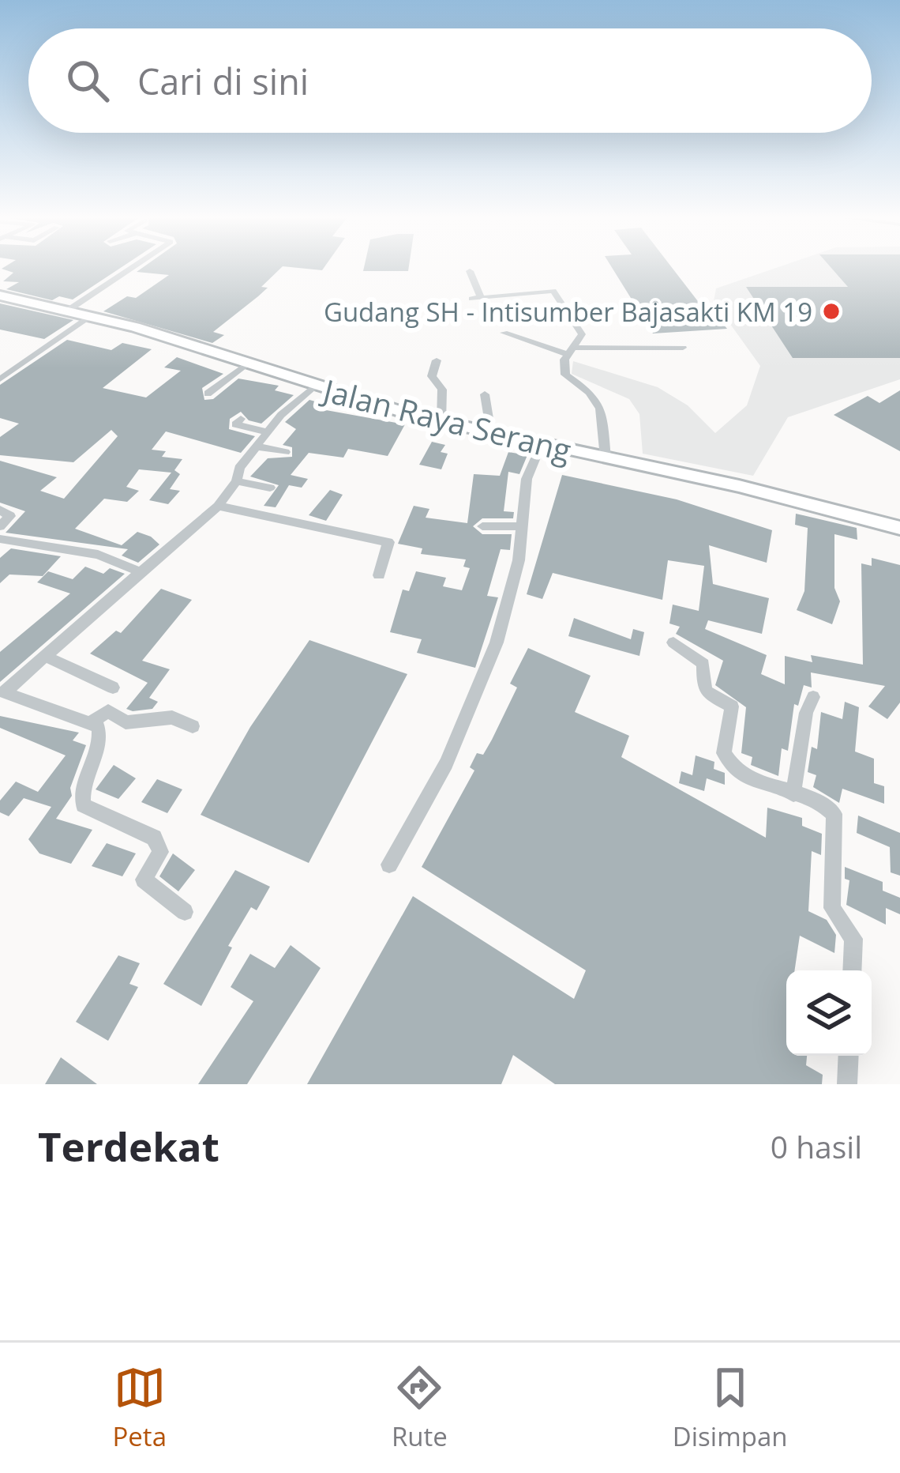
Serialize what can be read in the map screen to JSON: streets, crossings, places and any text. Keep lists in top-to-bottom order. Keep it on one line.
{"streets":{"highway":["Jalan Raya Serang"]},"places":["Gudang SH - Intisumber Bajasakti KM 19"],"page":{"search":"Cari di sini","heading":["Terdekat","0 hasil"],"nav":["Peta","Rute","Disimpan"]}}
